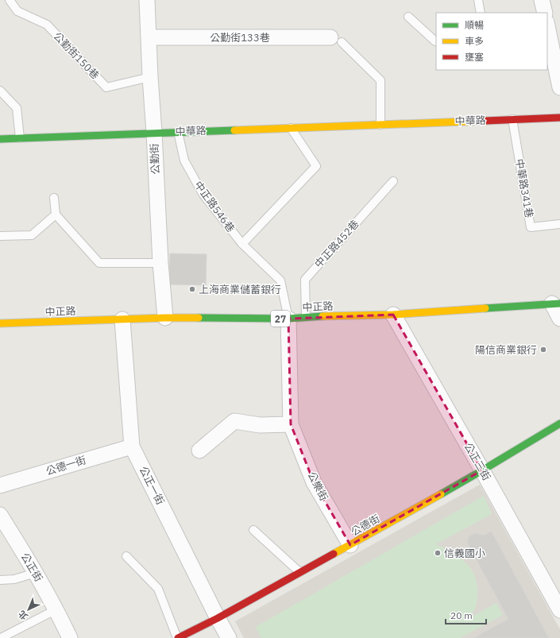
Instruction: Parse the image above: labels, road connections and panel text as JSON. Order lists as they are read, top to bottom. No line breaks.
{"streets":{"street":["公勤街133巷","中華路","公勤街","中正路","27","公正三街","公德一街","公正一街","公樂街","公德街","公正街"],"lane":["公勤街150巷","中華路341巷","中正路546巷","中正路452巷"]},"crossings":[["公勤街133巷","公勤街"],["公勤街150巷","公勤街"],["中華路","公勤街"],["中華路","中華路341巷"],["中華路","中正路546巷"],["公勤街","中正路"],["中正路546巷","中正路"],["中正路546巷","公樂街"],["中正路452巷","中正路"],["中正路","公正三街"],["中正路","公正一街"],["中正路","公樂街"],["公正三街","公德街"],["公德一街","公正一街"],["公正一街","公德街"],["公樂街","公德街"]],"places":["上海商業儲蓄銀行","陽信商業銀行","信義國小"],"legend":["順暢","車多","壅塞"],"scale_bar":"20 m","north":"bottom left"}
